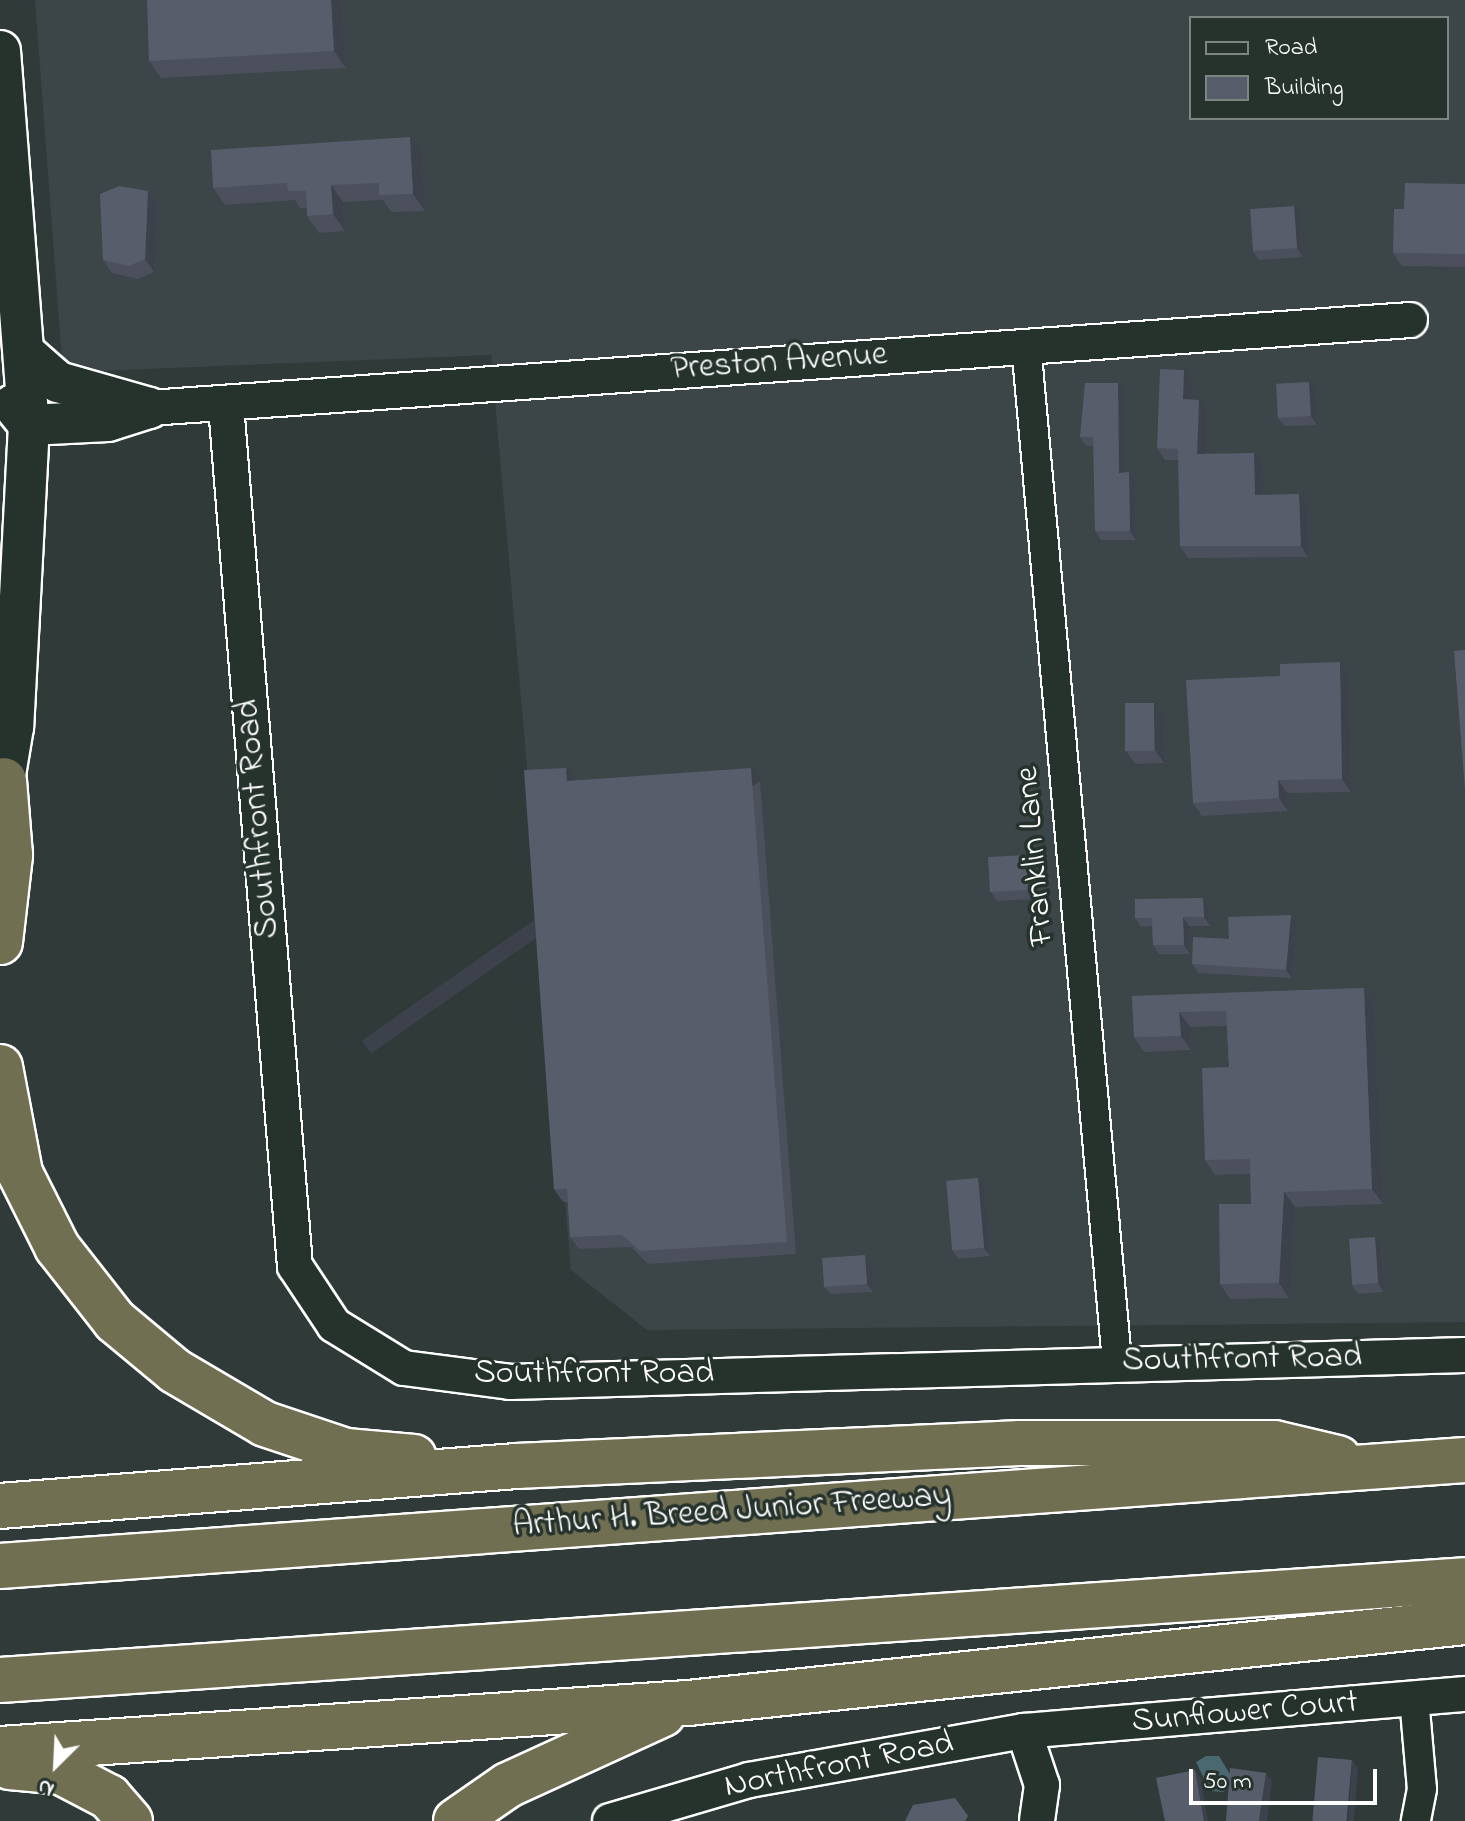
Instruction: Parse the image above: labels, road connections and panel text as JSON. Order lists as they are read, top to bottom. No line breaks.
{"streets":{"highway":["Arthur H. Breed Junior Freeway"],"street":["Preston Avenue","Southfront Road","Franklin Lane","Sunflower Court","Northfront Road"]},"crossings":[["Preston Avenue","Southfront Road"],["Preston Avenue","Franklin Lane"],["Southfront Road","Franklin Lane"],["Sunflower Court","Northfront Road"]],"legend":["Road","Building"],"scale_bar":"50 m","north":"bottom left"}
